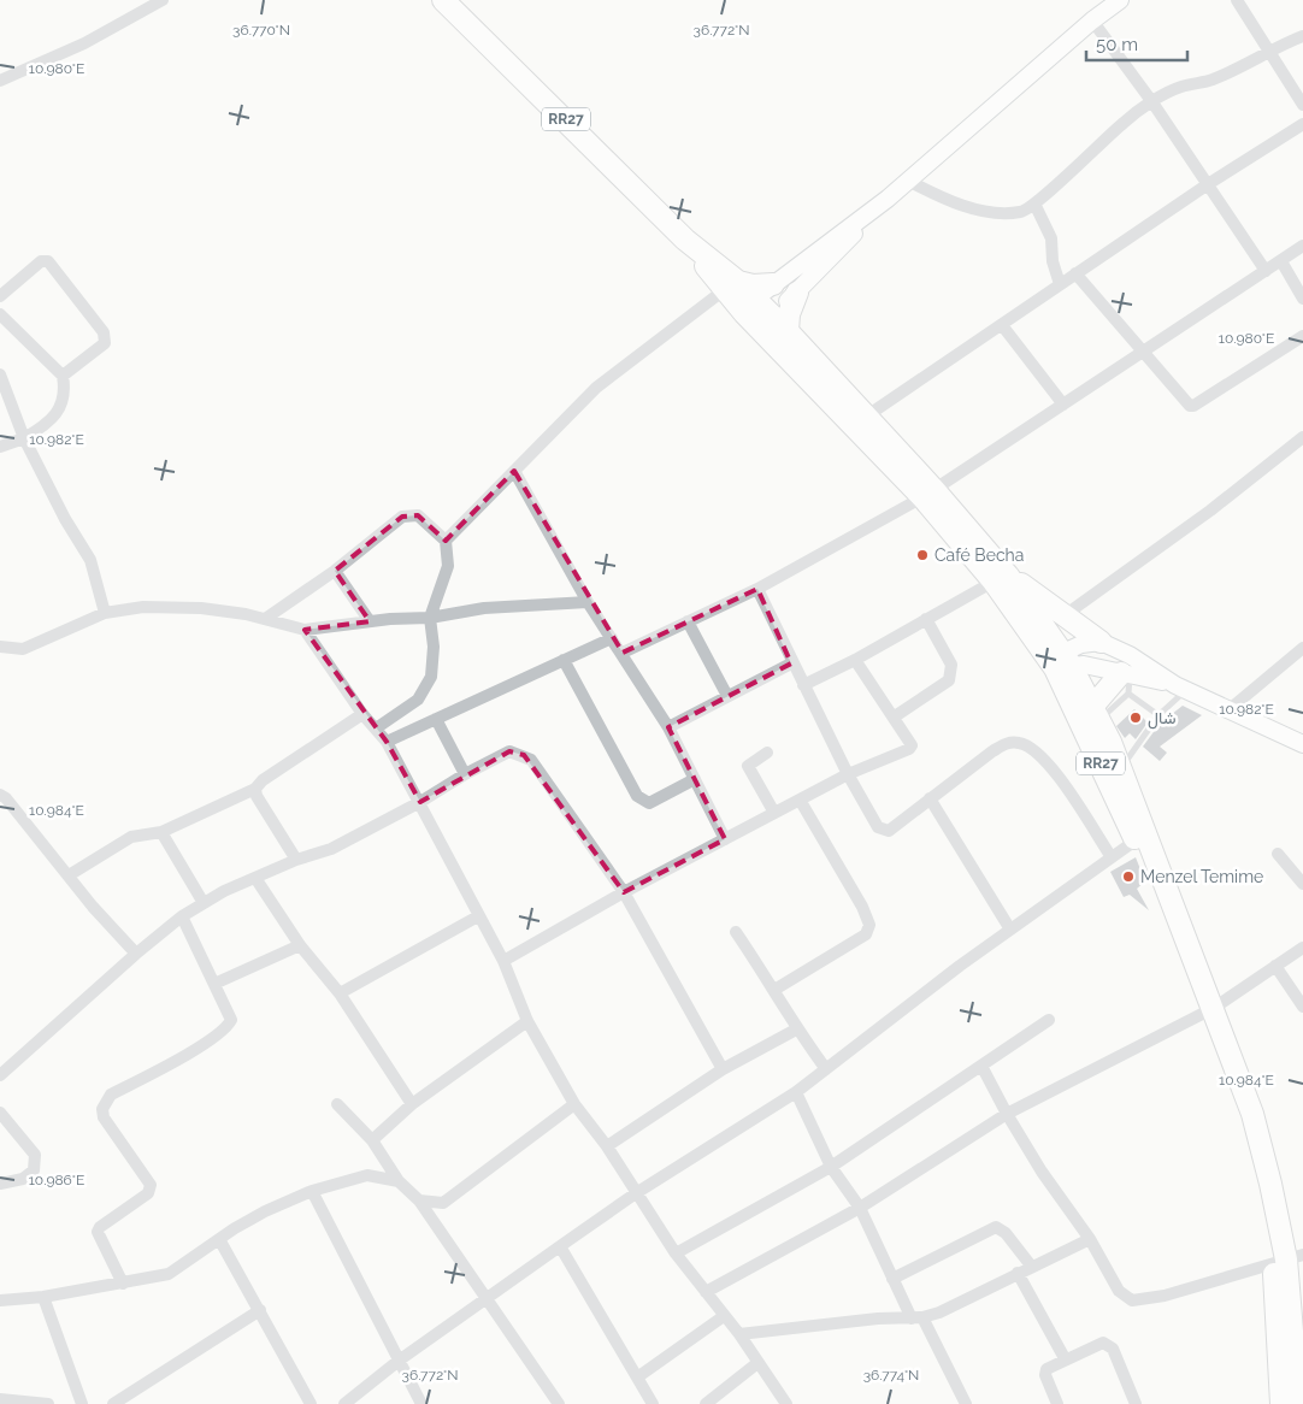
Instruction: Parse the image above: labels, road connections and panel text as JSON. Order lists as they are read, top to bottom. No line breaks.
{"streets":{"highway":["RR27"]},"places":["Café Becha","شال","Menzel Temime"],"scale_bar":"50 m","coordinates":["36.770°N","36.772°N","10.980°E","10.982°E","10.984°E","10.986°E","36.774°N"]}
